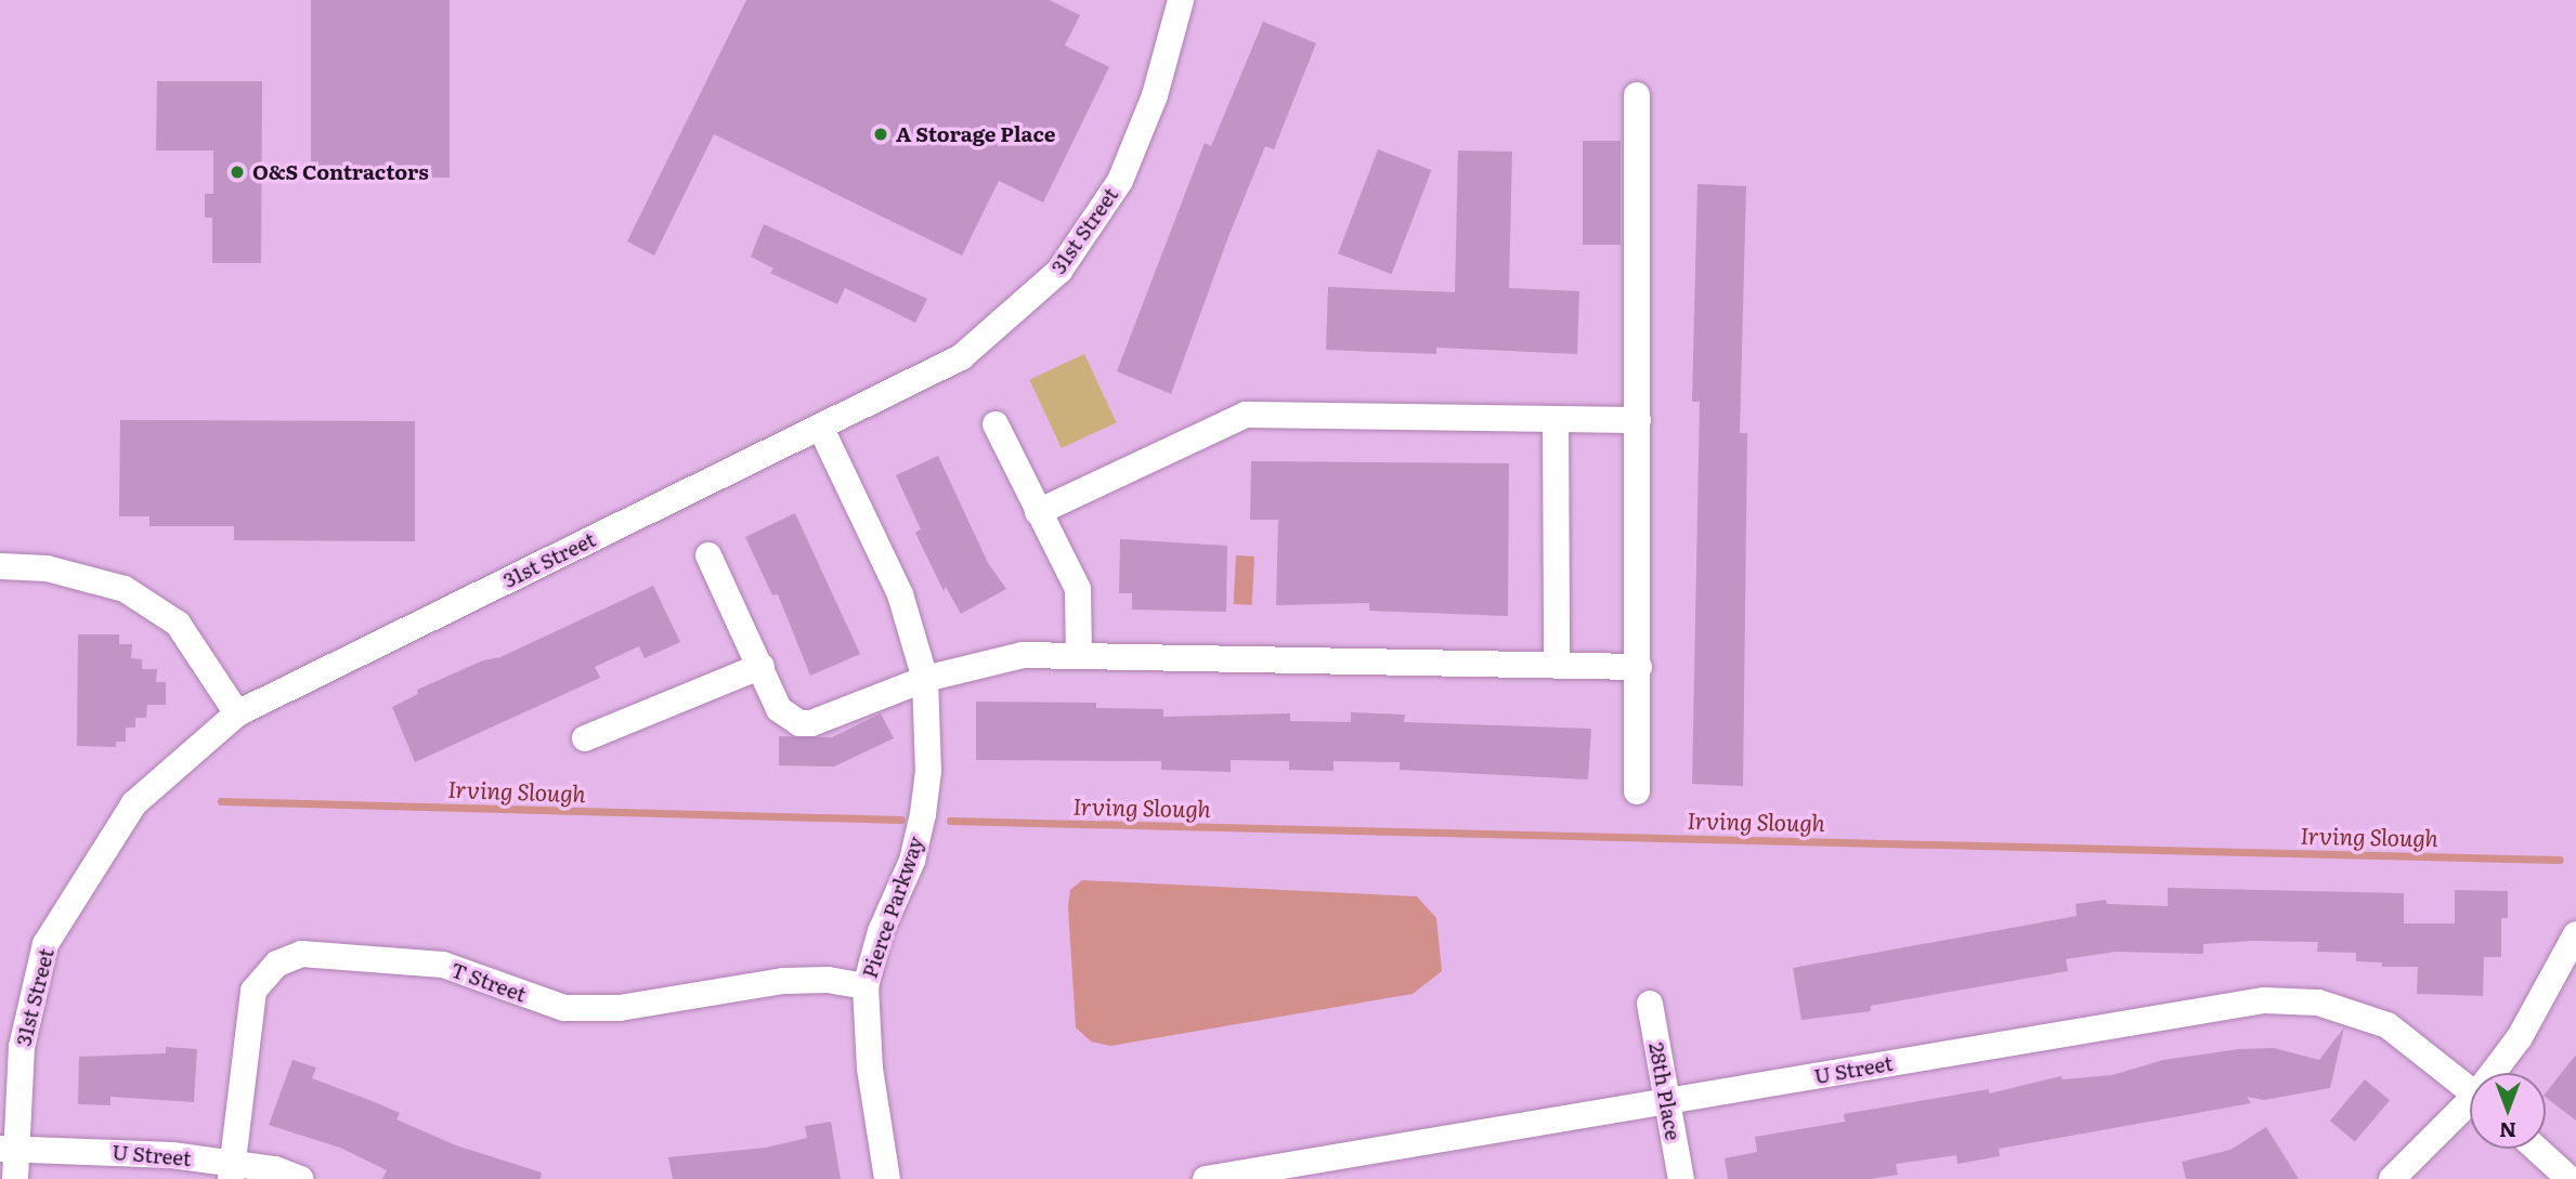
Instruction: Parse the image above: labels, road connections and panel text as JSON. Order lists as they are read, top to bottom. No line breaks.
{"streets":{"street":["31st Street","Pierce Parkway","T Street","U Street","28th Place"]},"crossings":[["31st Street","Pierce Parkway"],["31st Street","U Street"],["Pierce Parkway","T Street"],["T Street","U Street"],["U Street","28th Place"]],"water":["Irving Slough"],"places":["A Storage Place","O&S Contractors"],"north":"bottom"}
